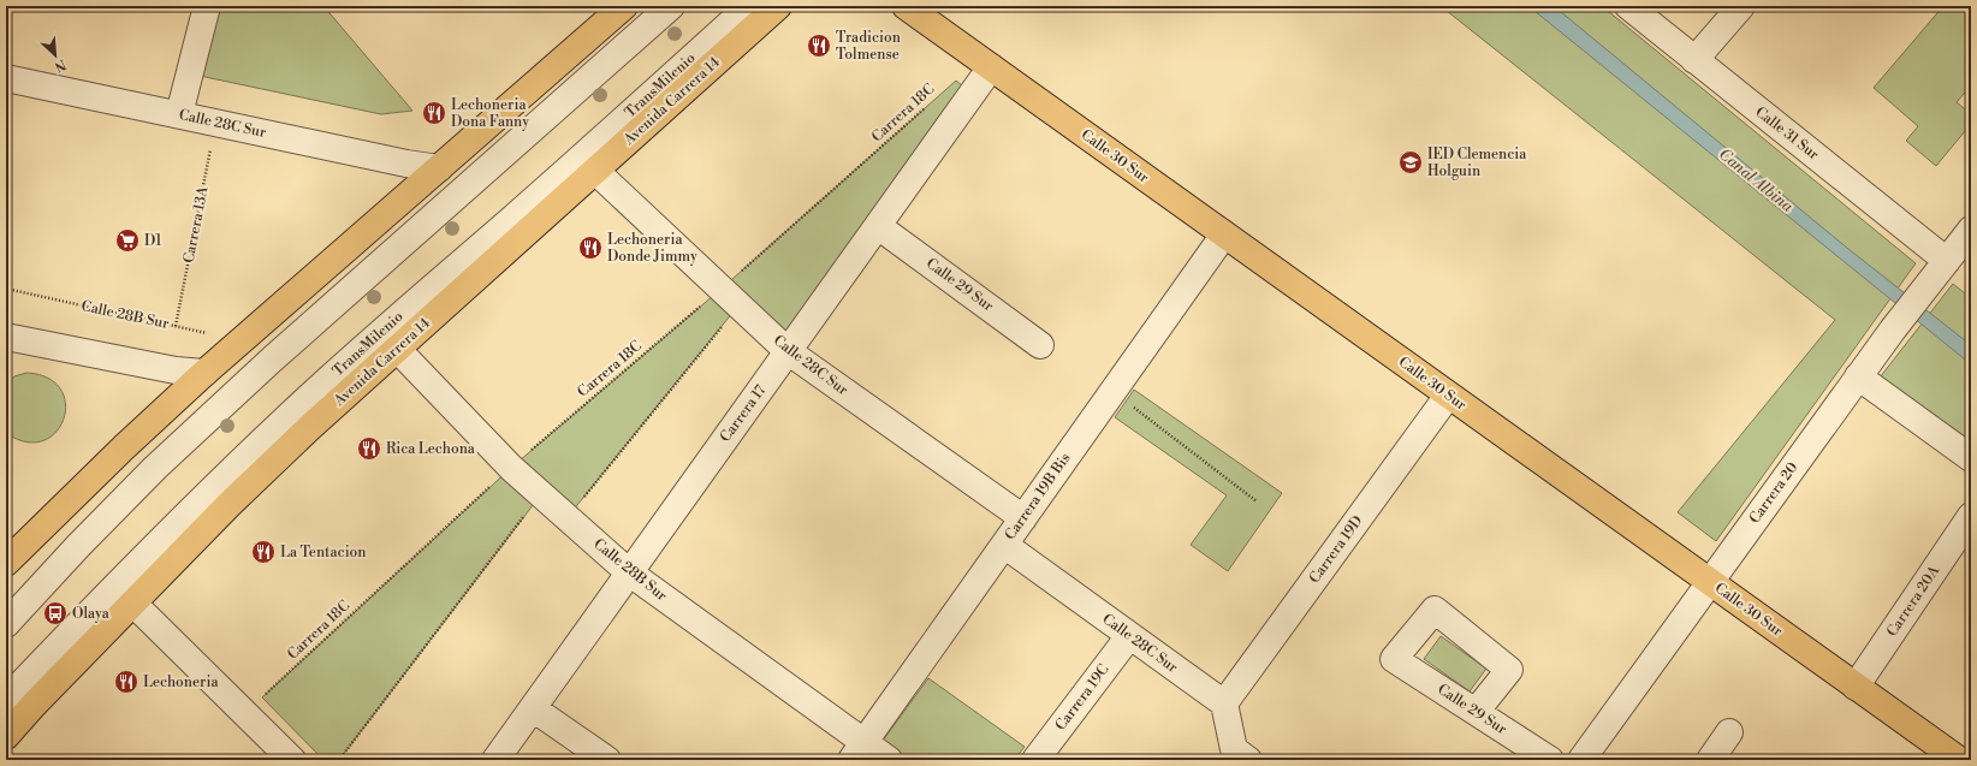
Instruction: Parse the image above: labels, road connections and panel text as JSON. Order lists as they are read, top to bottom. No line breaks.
{"streets":{"main road":["Avenida Carrera 14","Calle 30 Sur"],"street":["TransMilenio","Calle 28C Sur","Calle 31 Sur","Calle 29 Sur","Calle 28B Sur","Carrera 17","Carrera 20","Carrera 19B Bis","Carrera 19D","Carrera 20A","Carrera 19C"],"path":["Carrera 18C","Carrera 13A"]},"crossings":[["Avenida Carrera 14","Calle 28C Sur"],["Avenida Carrera 14","Calle 28B Sur"],["Carrera 18C","Calle 28C Sur"],["Carrera 18C","Calle 28B Sur"],["Calle 28C Sur","Carrera 13A"],["Calle 28C Sur","Carrera 17"],["Calle 28C Sur","Carrera 19B Bis"],["Calle 28C Sur","Carrera 19D"],["Calle 28C Sur","Carrera 19C"],["Calle 31 Sur","Carrera 20"],["Calle 30 Sur","Carrera 17"],["Calle 30 Sur","Carrera 20"],["Calle 30 Sur","Carrera 19B Bis"],["Calle 30 Sur","Carrera 19D"],["Calle 30 Sur","Carrera 20A"],["Carrera 13A","Calle 28B Sur"],["Calle 29 Sur","Carrera 17"],["Calle 28B Sur","Carrera 17"],["Calle 28B Sur","Carrera 19B Bis"]],"water":["Canal Albina"],"places":{"restaurant":["Tradicion Tolmense","Lechoneria Dona Fanny","Lechoneria Donde Jimmy","Rica Lechona","La Tentacion","Lechoneria"],"school or university":["IED Clemencia Holguin"],"supermarket":["D1"],"bus stop":["Olaya"]},"north":"bottom right"}
